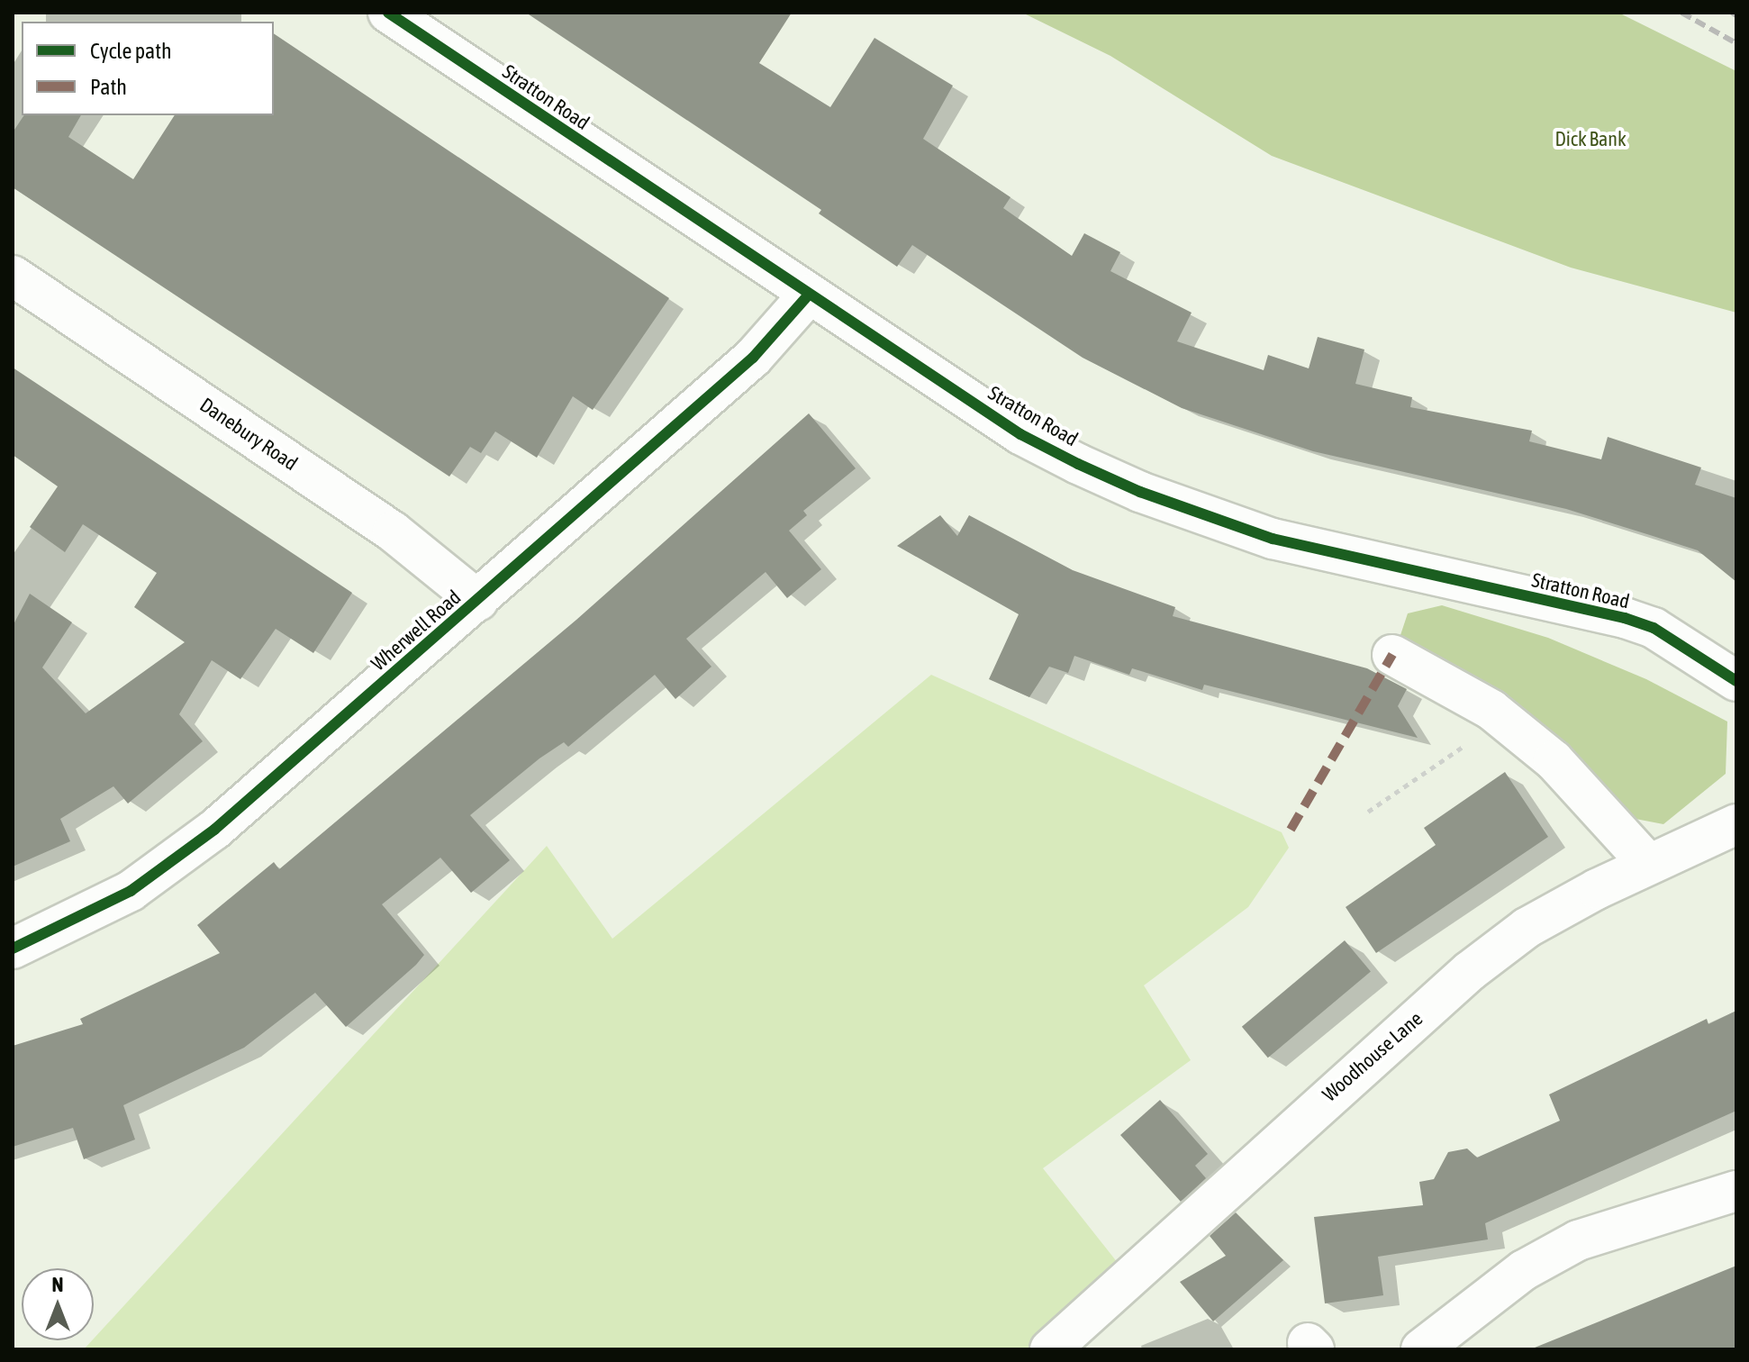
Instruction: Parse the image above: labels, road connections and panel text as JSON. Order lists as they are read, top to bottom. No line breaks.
{"streets":{"street":["Stratton Road","Danebury Road","Wherwell Road","Woodhouse Lane"]},"crossings":[["Stratton Road","Wherwell Road"],["Danebury Road","Wherwell Road"]],"parks":["Dick Bank"],"legend":["Cycle path","Path"],"north":"top"}
